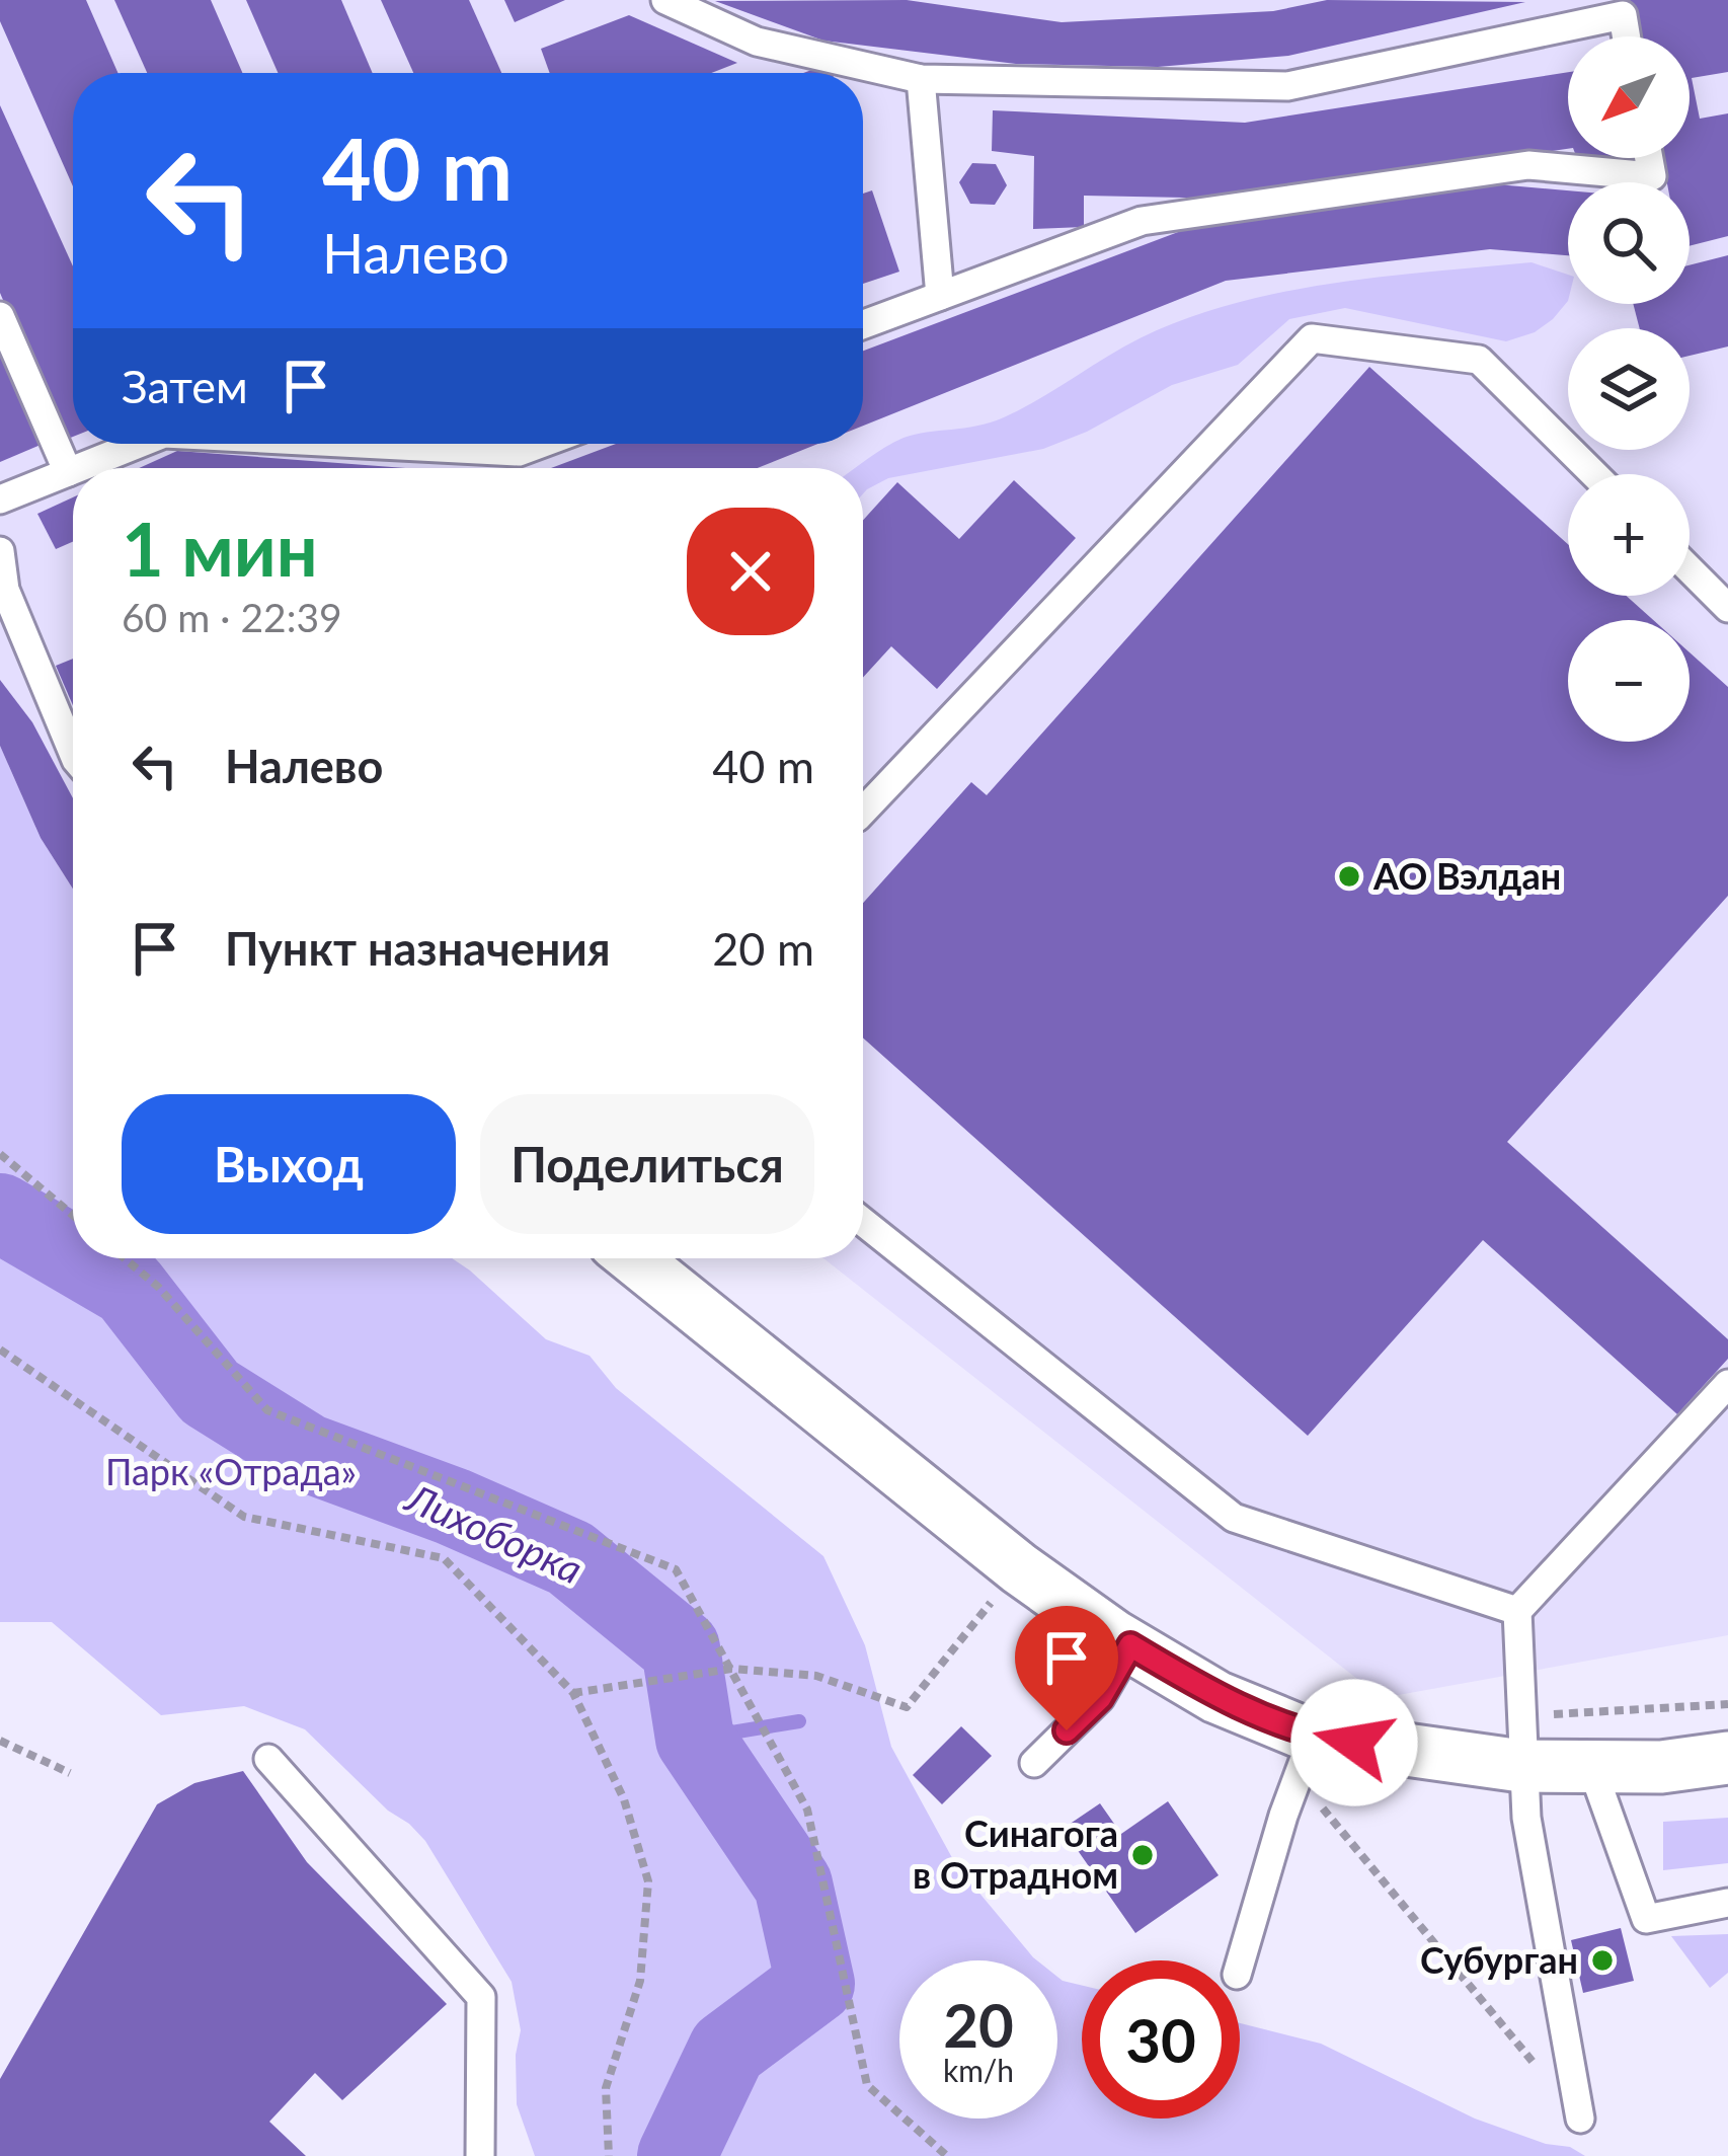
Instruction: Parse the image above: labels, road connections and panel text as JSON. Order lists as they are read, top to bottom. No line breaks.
{"water":["Лихоборка"],"parks":["Парк «Отрада»"],"places":["АО Вэлдан","Синагога в Отрадном","Субурган"],"north":"bottom left","page":{"map_buttons":["+","−"],"turn":["40 m","Налево"],"then":"Затем","heading":["1 мин","60 m · 22:39"],"list":[{"name":"Налево","value":"40 m"},{"name":"Пункт назначения","value":"20 m"}],"buttons":["Выход","Поделиться"],"speed":"20 km/h","limit":"30"}}
